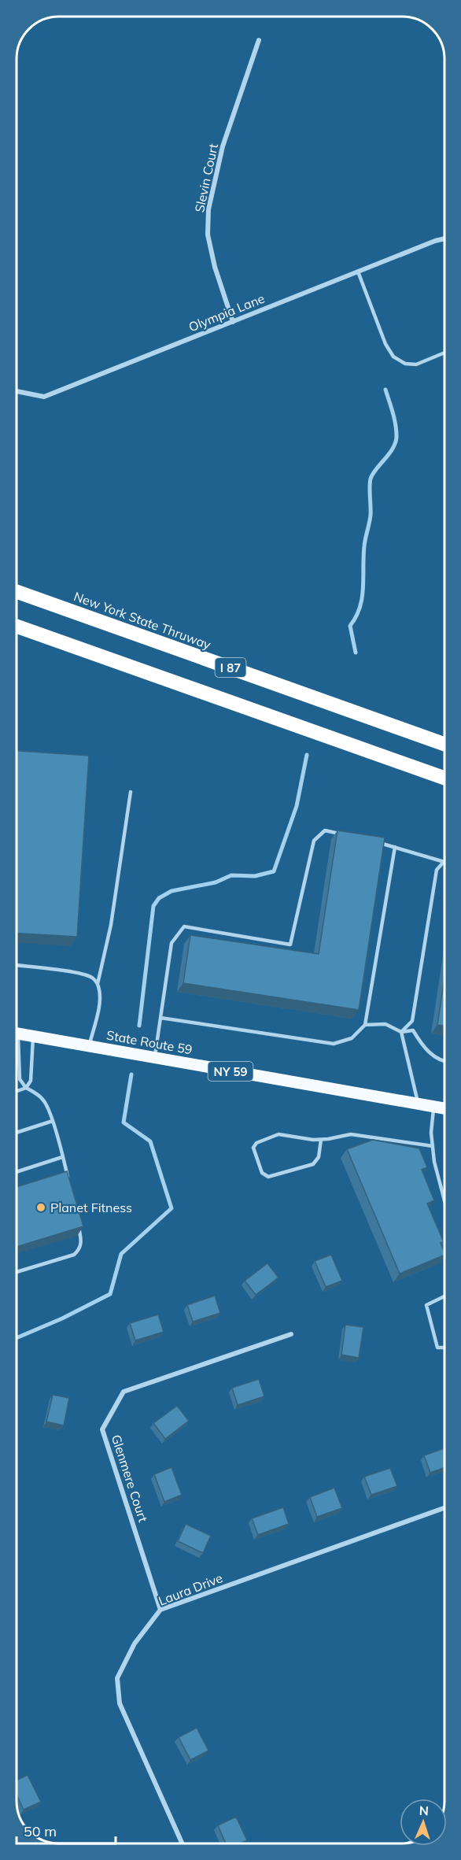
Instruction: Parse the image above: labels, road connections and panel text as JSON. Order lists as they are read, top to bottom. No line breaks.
{"streets":{"highway":["New York State Thruway","I 87"],"main road":["State Route 59","NY 59"],"street":["Slevin Court","Olympia Lane","Glenmere Court","Laura Drive"]},"crossings":[["Slevin Court","Olympia Lane"],["Glenmere Court","Laura Drive"]],"places":["Planet Fitness"],"scale_bar":"50 m","north":"top"}
